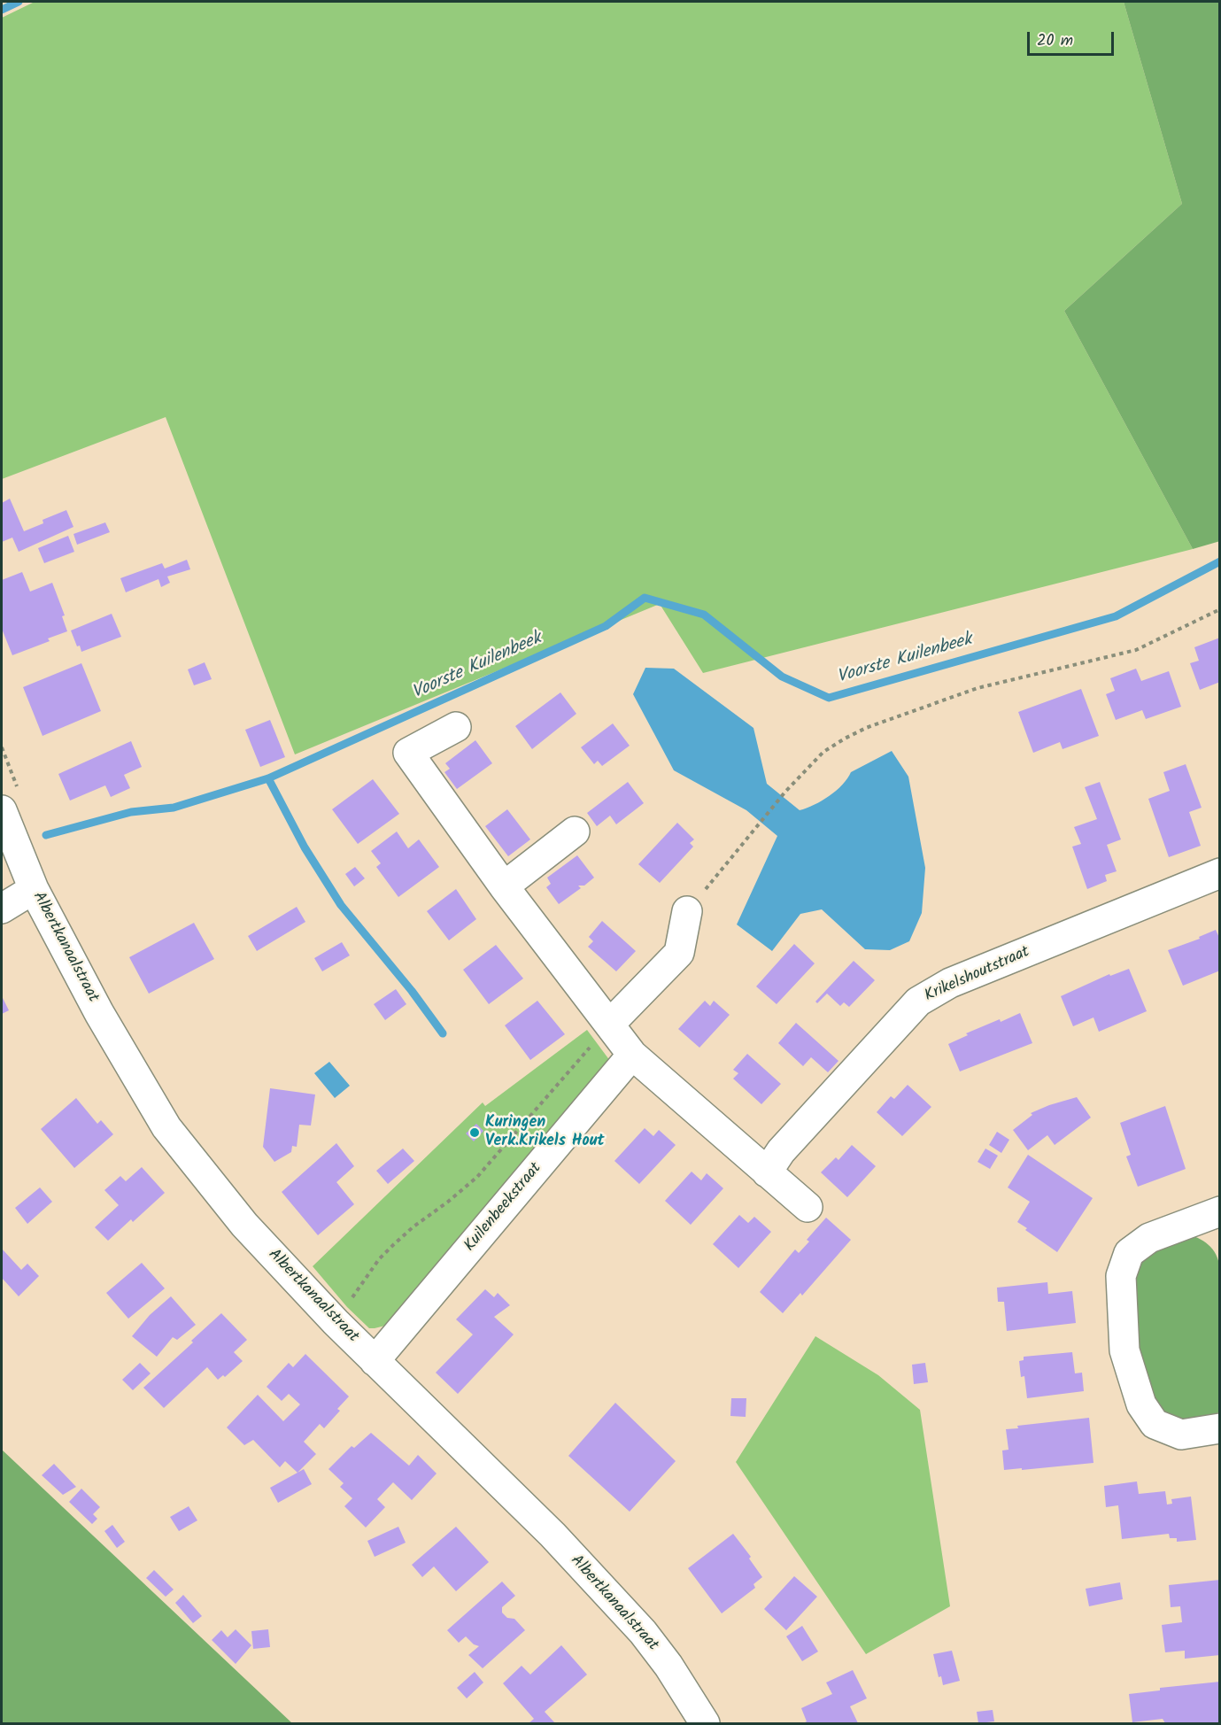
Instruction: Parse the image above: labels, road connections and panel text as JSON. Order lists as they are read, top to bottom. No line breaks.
{"streets":{"street":["Albertkanaalstraat","Krikelshoutstraat","Kuilenbeekstraat"]},"crossings":[["Albertkanaalstraat","Kuilenbeekstraat"]],"water":["Voorste Kuilenbeek"],"places":["Kuringen Verk.Krikels Hout"],"scale_bar":"20 m"}
